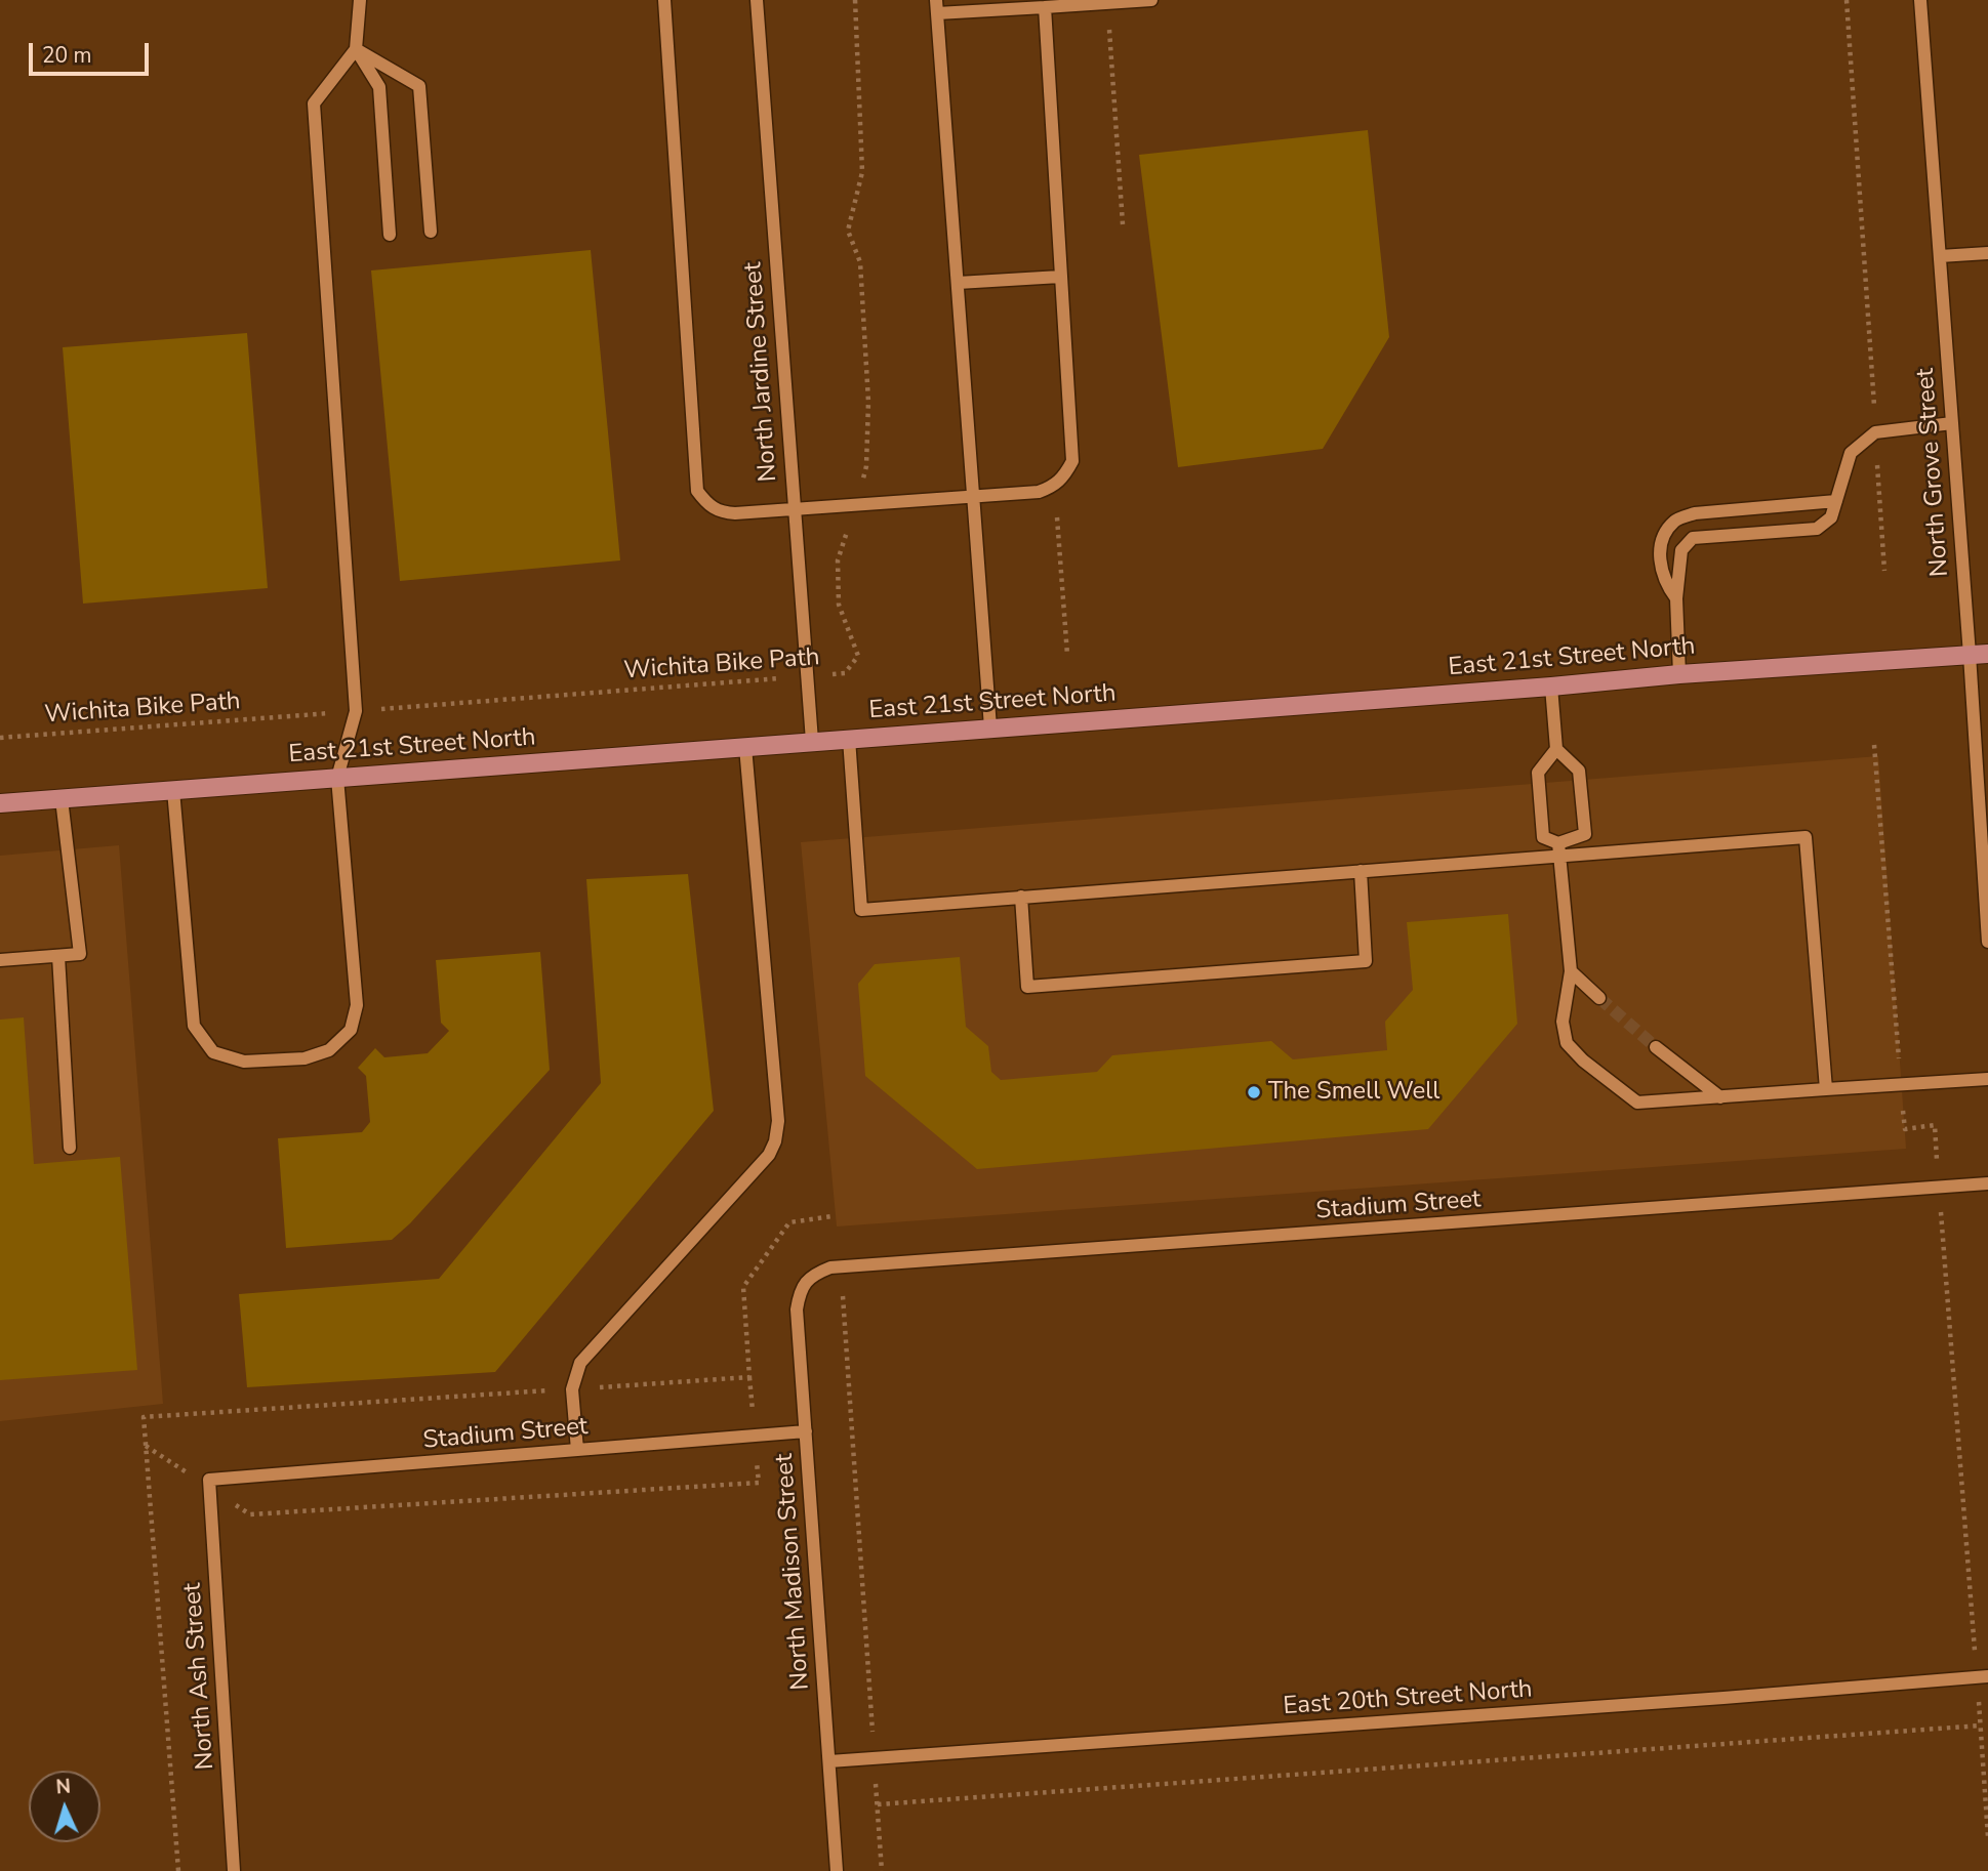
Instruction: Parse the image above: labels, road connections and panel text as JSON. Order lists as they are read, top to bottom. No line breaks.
{"streets":{"main road":["East 21st Street North"],"street":["North Jardine Street","North Grove Street","Stadium Street","North Madison Street","North Ash Street","East 20th Street North"],"path":["Wichita Bike Path"]},"crossings":[["North Jardine Street","East 21st Street North"],["North Jardine Street","Wichita Bike Path"],["North Grove Street","East 21st Street North"],["Stadium Street","North Madison Street"],["Stadium Street","North Ash Street"],["North Madison Street","East 20th Street North"]],"places":["The Smell Well"],"scale_bar":"20 m","north":"top"}
